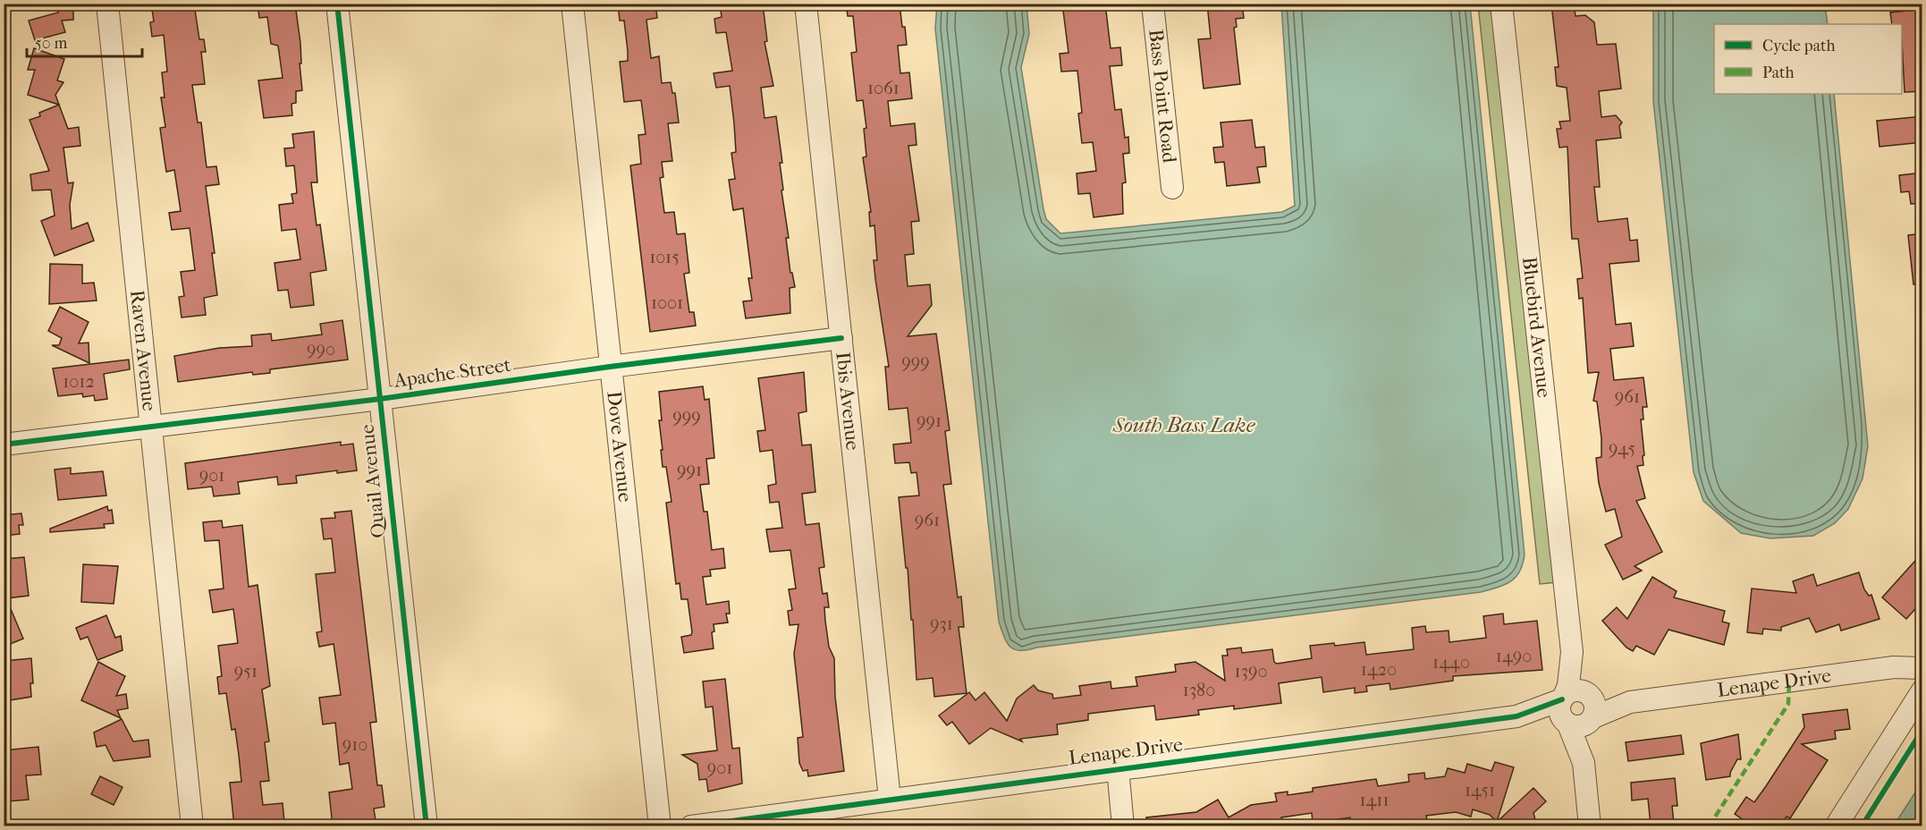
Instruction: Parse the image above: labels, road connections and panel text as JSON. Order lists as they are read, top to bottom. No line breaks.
{"streets":{"street":["Bass Point Road","Bluebird Avenue","Raven Avenue","Apache Street","Ibis Avenue","Dove Avenue","Quail Avenue","Lenape Drive"]},"crossings":[["Bluebird Avenue","Lenape Drive"],["Raven Avenue","Apache Street"],["Apache Street","Ibis Avenue"],["Apache Street","Dove Avenue"],["Apache Street","Quail Avenue"],["Ibis Avenue","Lenape Drive"]],"water":["South Bass Lake"],"house_numbers":["1061","1015","1001","990","999","1012","961","999","991","945","991","901","961","931","1490","1440","1420","951","1390","1380","910","901","1451","1411"],"legend":["Cycle path","Path"],"scale_bar":"50 m"}
